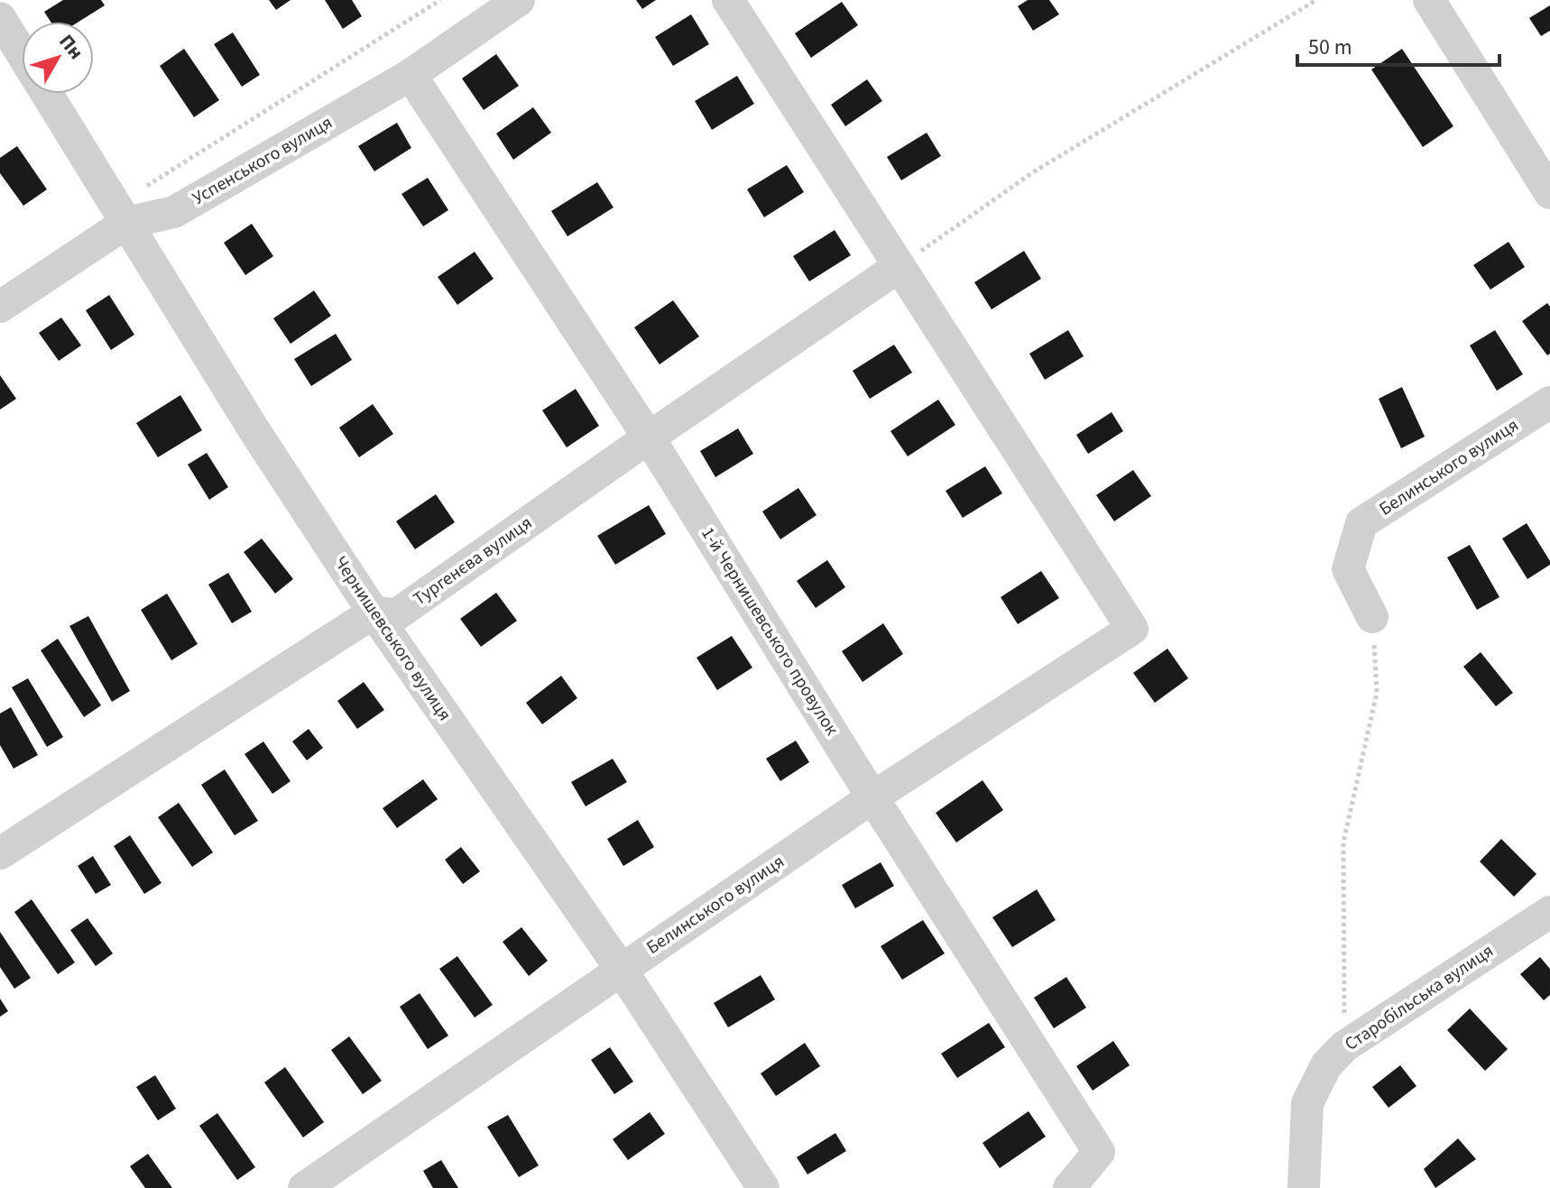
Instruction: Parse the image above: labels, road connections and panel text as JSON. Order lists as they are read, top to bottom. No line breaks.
{"streets":{"street":["Успенського вулиця","Белинського вулиця","Тургенєва вулиця","1-й Чернишевського провулок","Чернишевського вулиця","Старобільська вулиця"]},"crossings":[["Успенського вулиця","1-й Чернишевського провулок"],["Успенського вулиця","Чернишевського вулиця"],["Белинського вулиця","Тургенєва вулиця"],["Белинського вулиця","1-й Чернишевського провулок"],["Белинського вулиця","Чернишевського вулиця"],["Тургенєва вулиця","1-й Чернишевського провулок"],["Тургенєва вулиця","Чернишевського вулиця"]],"scale_bar":"50 m","north":"top right"}
